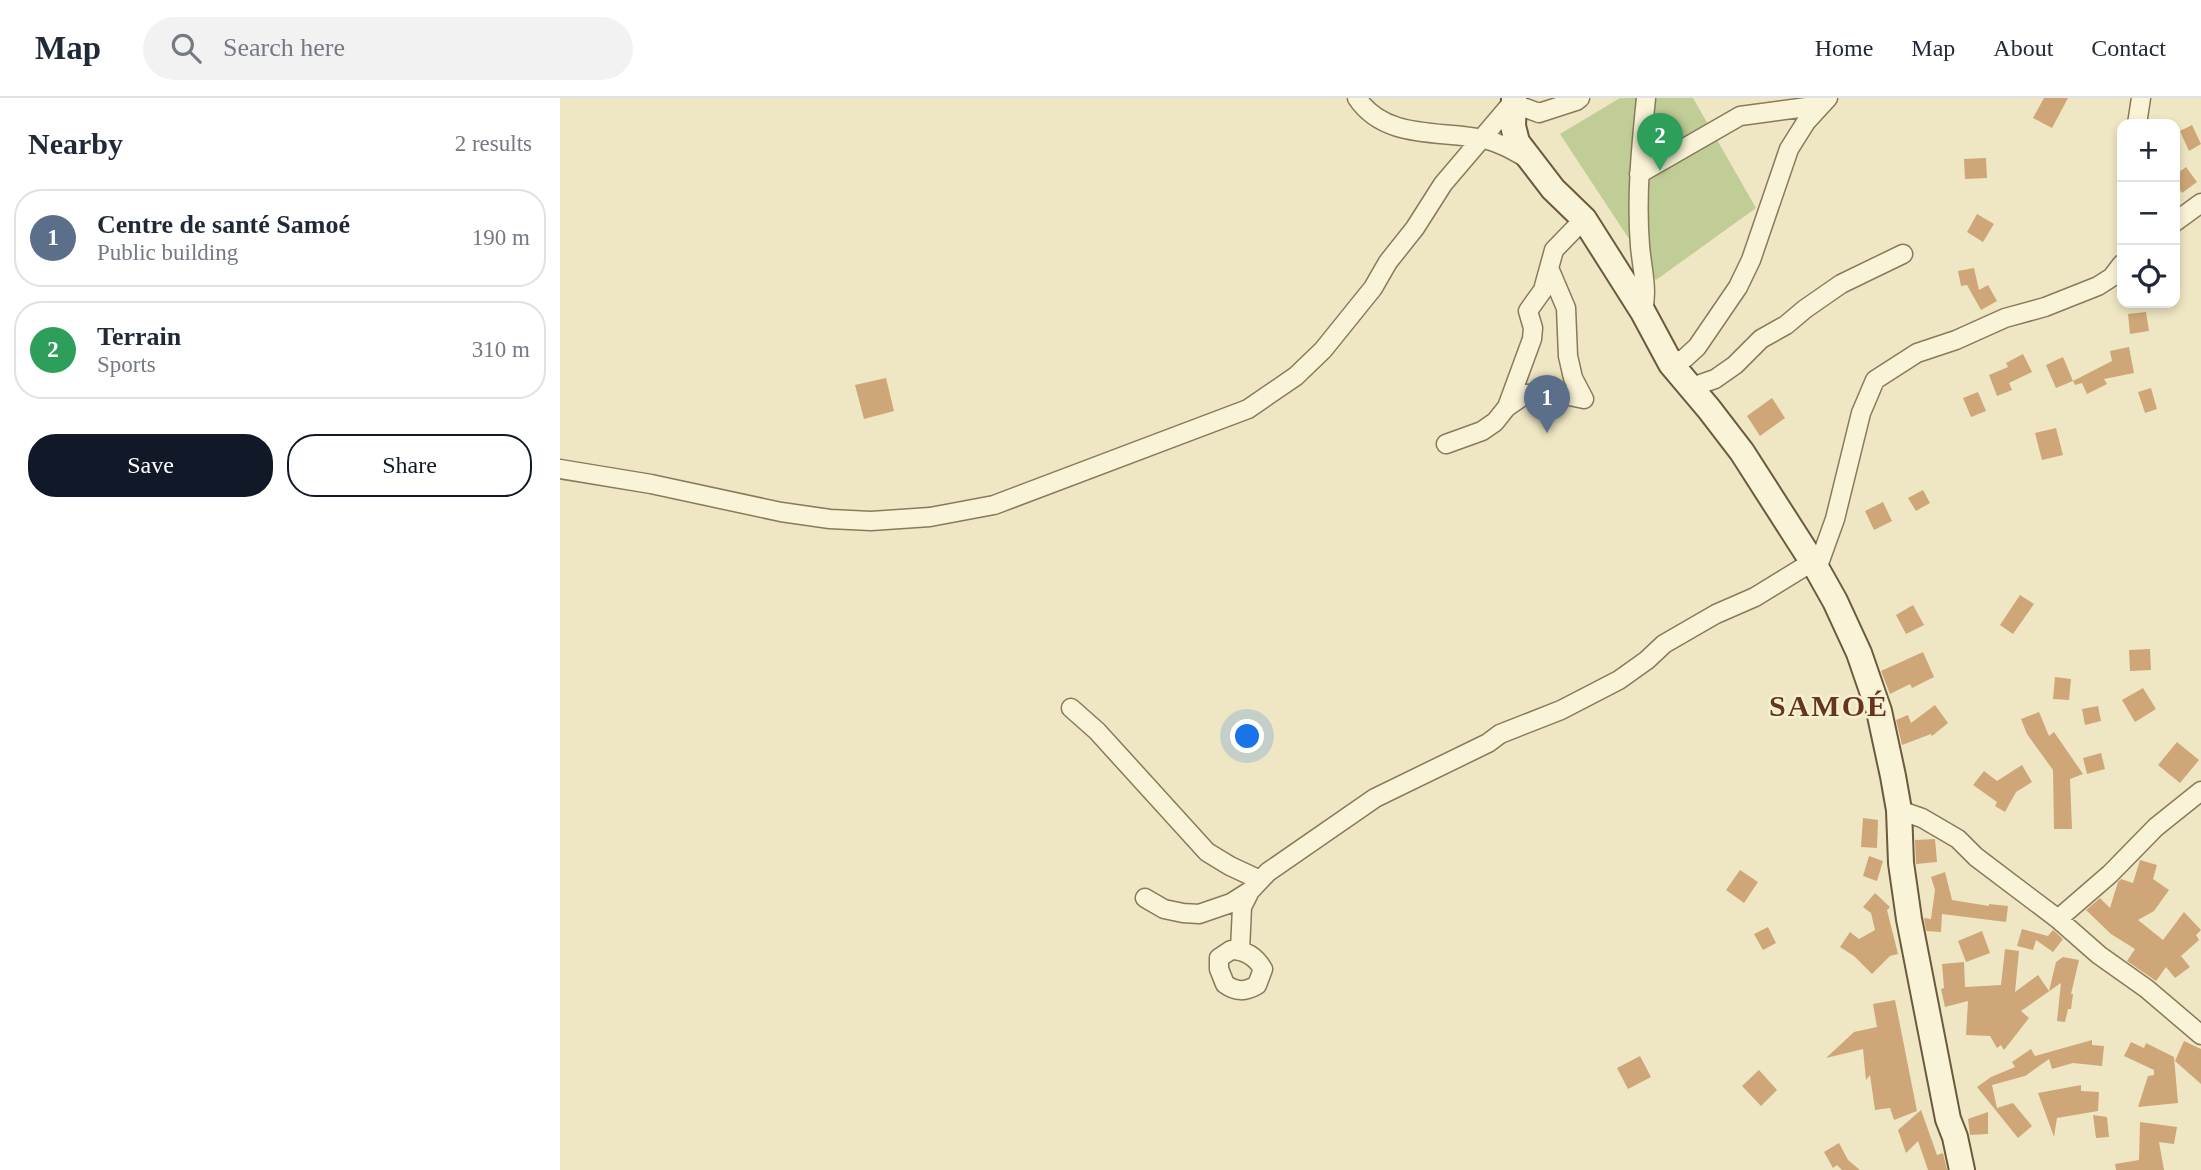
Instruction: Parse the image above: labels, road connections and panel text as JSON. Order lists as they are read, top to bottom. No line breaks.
{"districts":["SAMOÉ"],"page":{"header":"Map","search":"Search here","nav":["Home","Map","About","Contact"],"heading":["Nearby","2 results"],"pins":["2","1"],"map_buttons":["+","−"],"list":[{"mark":"1","name":"Centre de santé Samoé","note":"Public building","value":"190 m"},{"mark":"2","name":"Terrain","note":"Sports","value":"310 m"}],"buttons":["Save","Share"]}}
